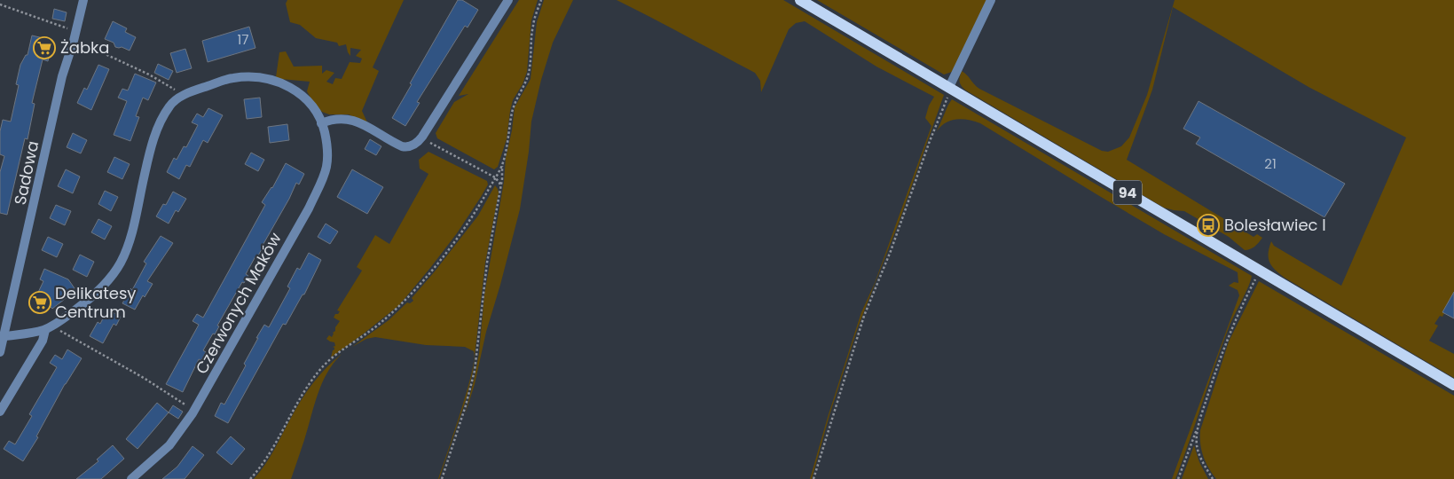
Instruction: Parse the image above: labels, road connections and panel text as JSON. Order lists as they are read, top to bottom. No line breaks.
{"streets":{"main road":["94"],"street":["Sadowa","Czerwonych Maków"]},"crossings":[["Sadowa","Czerwonych Maków"]],"places":{"supermarket":["Żabka","Delikatesy Centrum"],"bus stop":["Bolesławiec I"]},"house_numbers":["17","21"]}
